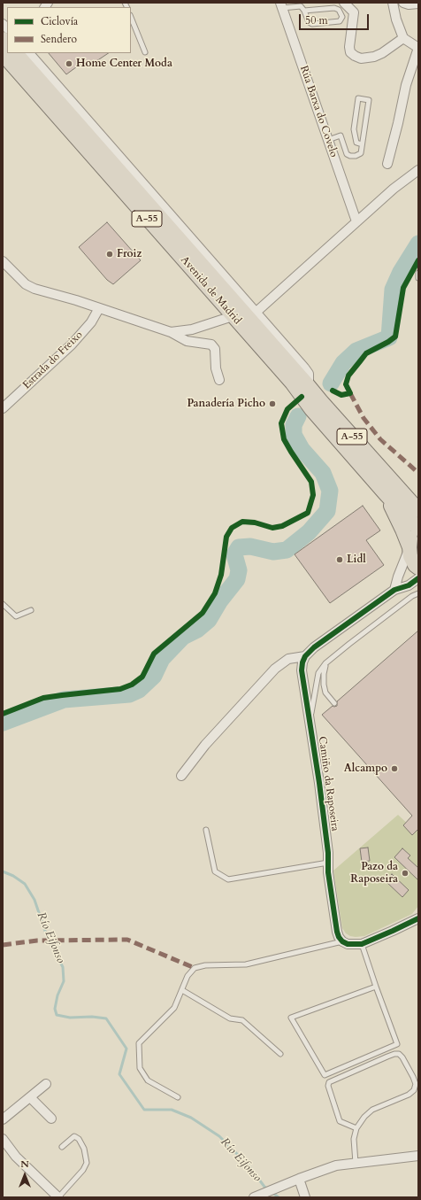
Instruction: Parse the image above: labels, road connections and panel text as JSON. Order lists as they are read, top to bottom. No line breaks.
{"streets":{"highway":["A-55","Avenida de Madrid"],"street":["Rúa Barxa do Covelo","Estrada do Freixo","Camiño da Raposeira"]},"water":["Río Eifonso"],"places":["Home Center Moda","Froiz","Panadería Picho","Lidl","Alcampo","Pazo da Raposeira"],"legend":["Ciclovía","Sendero"],"scale_bar":"50 m","north":"top"}
